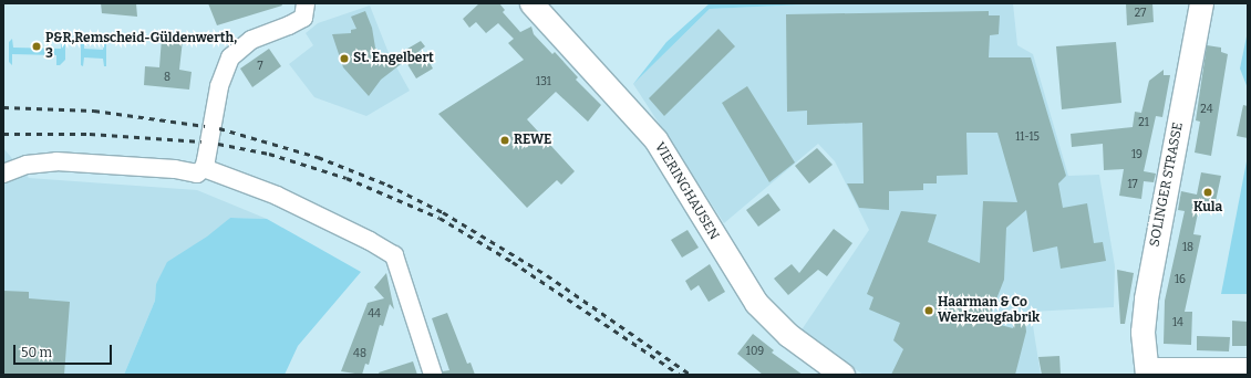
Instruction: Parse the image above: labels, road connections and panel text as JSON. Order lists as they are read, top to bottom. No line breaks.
{"streets":{"main road":["SOLINGER STRASSE","VIERINGHAUSEN"]},"places":["P&R,Remscheid-Güldenwerth, 3","St. Engelbert","REWE","Kula","Haarman & Co Werkzeugfabrik"],"house_numbers":["27","7","8","131","24","21","11-15","19","17","18","16","44","14","109","48"],"scale_bar":"50 m"}
